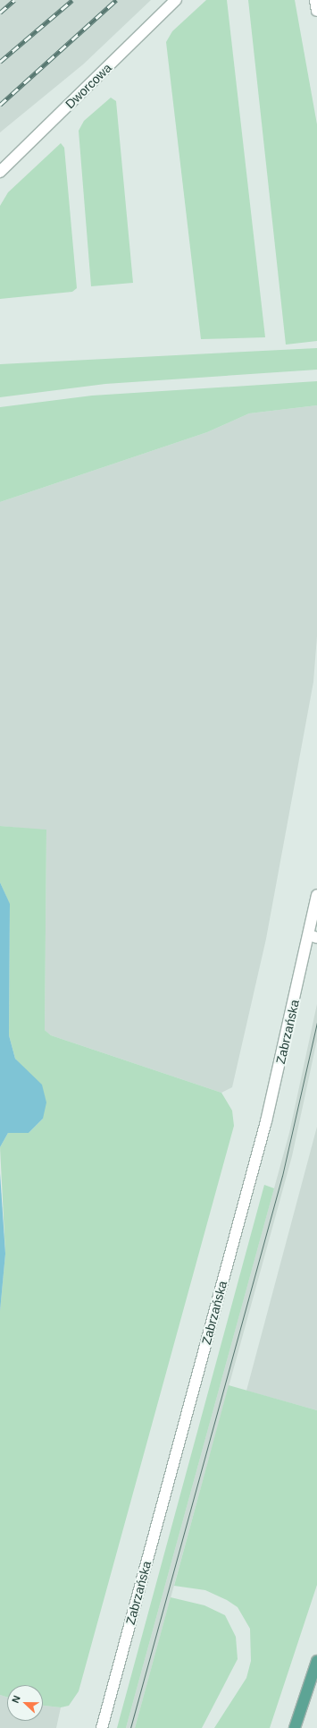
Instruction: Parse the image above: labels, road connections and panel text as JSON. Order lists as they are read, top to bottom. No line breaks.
{"streets":{"main road":["Dworcowa","Zabrzańska"]},"north":"left"}
